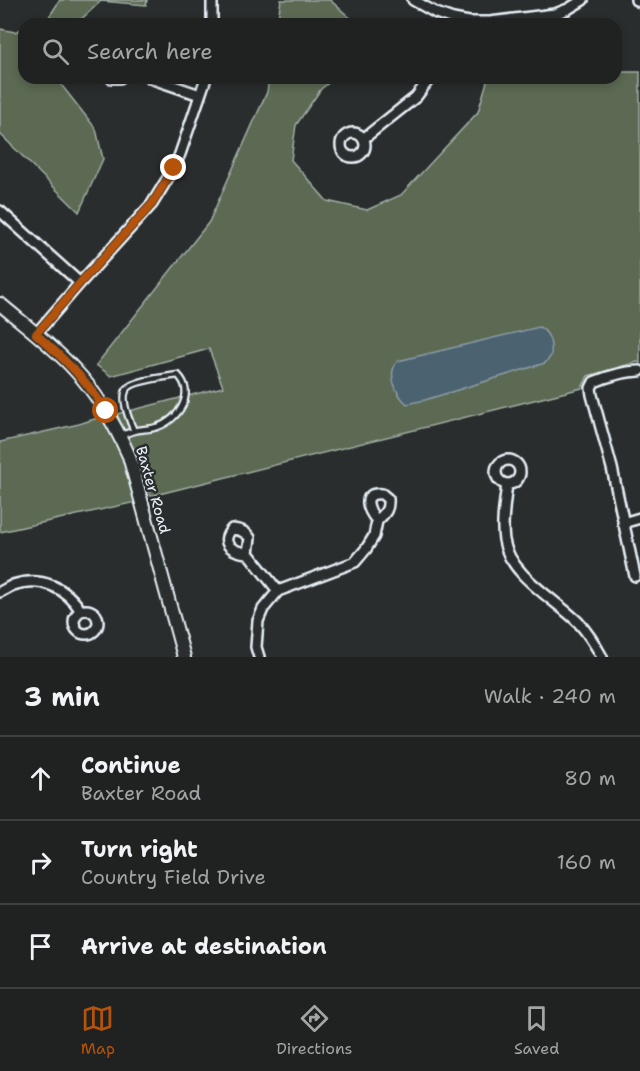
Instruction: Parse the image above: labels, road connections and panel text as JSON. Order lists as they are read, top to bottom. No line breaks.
{"streets":{"main road":["Baxter Road"]},"page":{"search":"Search here","heading":["3 min","Walk · 240 m"],"list":[["Continue","Baxter Road","80 m"],["Turn right","Country Field Drive","160 m"],"Arrive at destination"],"nav":["Map","Directions","Saved"]}}
